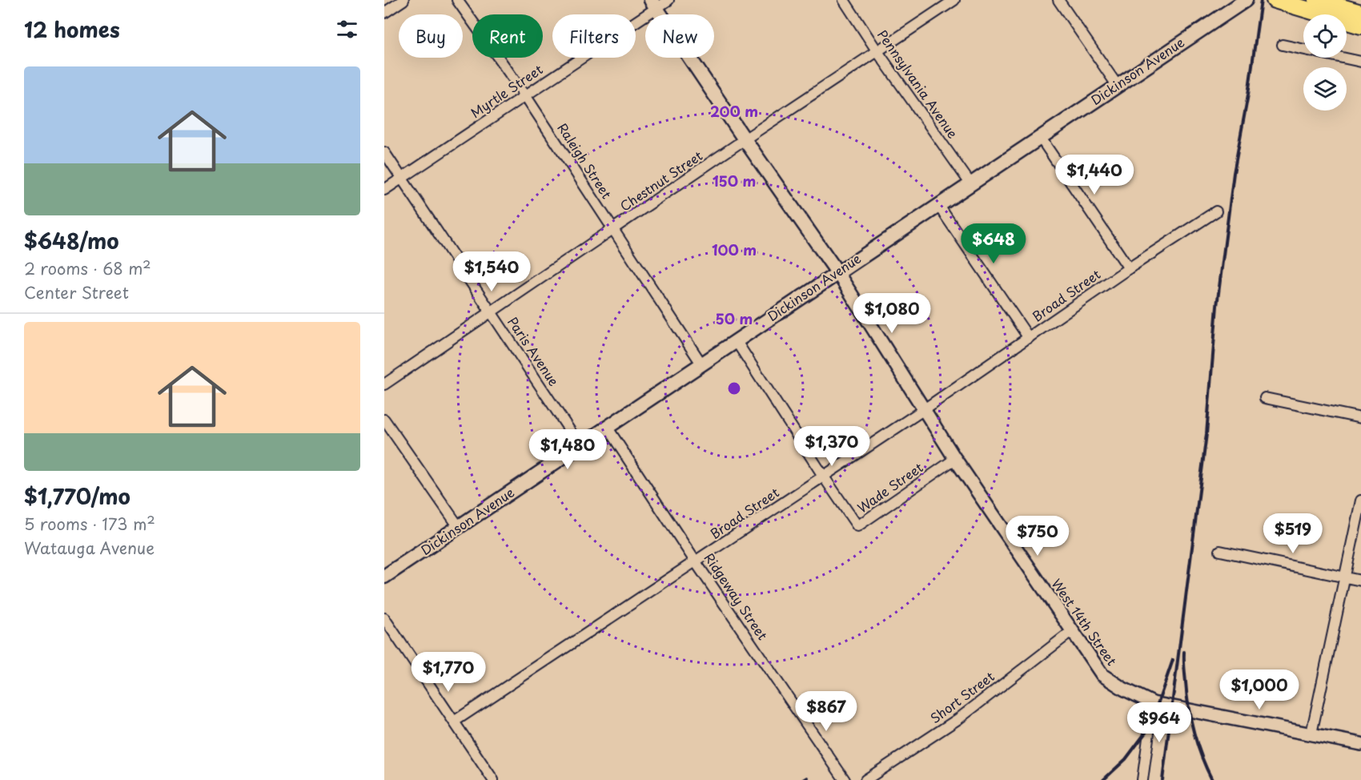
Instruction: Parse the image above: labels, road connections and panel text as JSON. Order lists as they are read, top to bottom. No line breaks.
{"streets":{"main road":["Dickinson Avenue"],"street":["Pennsylvania Avenue","Myrtle Street","Raleigh Street","Chestnut Street","Broad Street","Paris Avenue","Wade Street","Ridgeway Street","West 14th Street","Short Street"]},"crossings":[["Dickinson Avenue","Pennsylvania Avenue"],["Dickinson Avenue","Raleigh Street"],["Dickinson Avenue","Paris Avenue"],["Dickinson Avenue","Wade Street"],["Dickinson Avenue","Ridgeway Street"],["Dickinson Avenue","West 14th Street"],["Pennsylvania Avenue","Chestnut Street"],["Myrtle Street","Raleigh Street"],["Myrtle Street","Paris Avenue"],["Raleigh Street","Chestnut Street"],["Chestnut Street","Paris Avenue"],["Broad Street","Wade Street"],["Broad Street","Ridgeway Street"],["Broad Street","West 14th Street"],["Wade Street","West 14th Street"],["West 14th Street","Short Street"]],"page":{"heading":"12 homes","chip":["Buy","Rent","Filters","New"],"list":[{"name":"$648/mo","note":"2 rooms · 68 m² · Center Street"},{"name":"$1,770/mo","note":"5 rooms · 173 m² · Watauga Avenue"}],"price":["$1,440","$648","$1,540","$1,080","$1,370","$1,480","$519","$750","$1,770","$1,000","$867","$964"]},"rings":["200 m","150 m","100 m","50 m"]}
